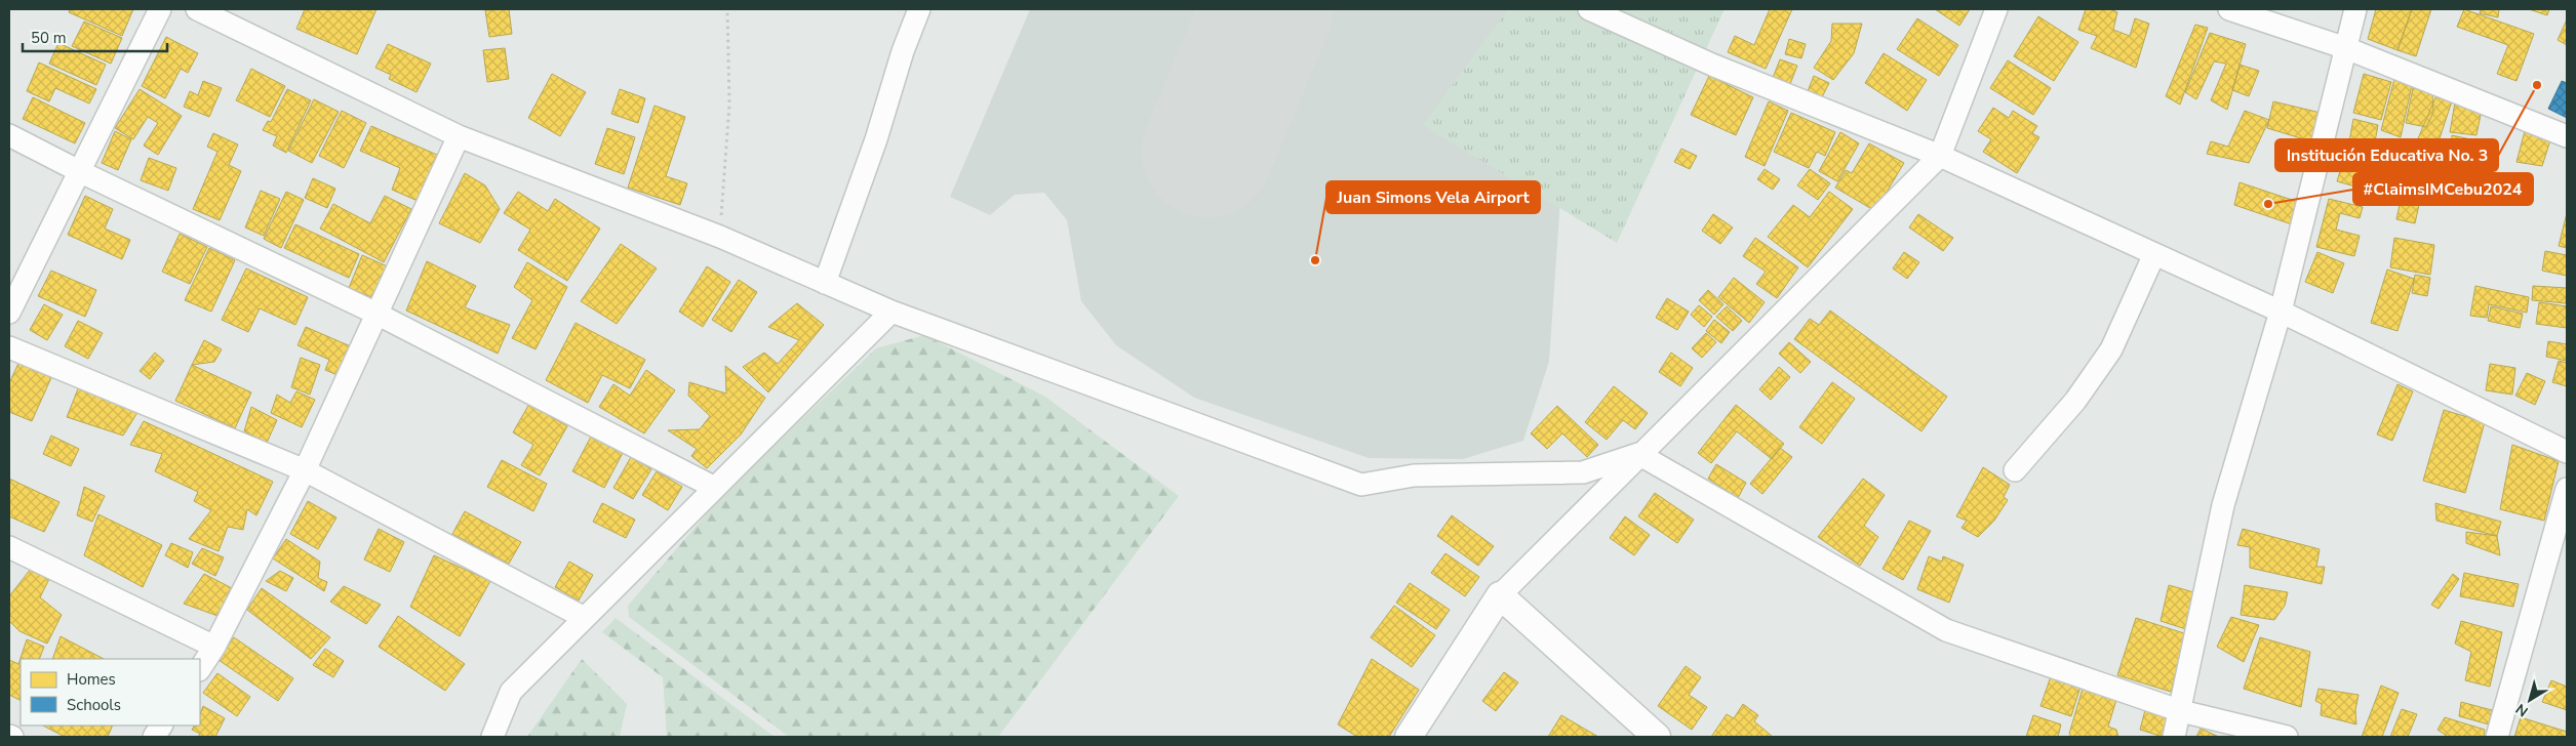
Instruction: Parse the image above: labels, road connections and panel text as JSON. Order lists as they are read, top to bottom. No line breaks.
{"places":["Institución Educativa No. 3","#ClaimsIMCebu2024","Juan Simons Vela Airport"],"legend":["Homes","Schools"],"scale_bar":"50 m","north":"bottom left"}
